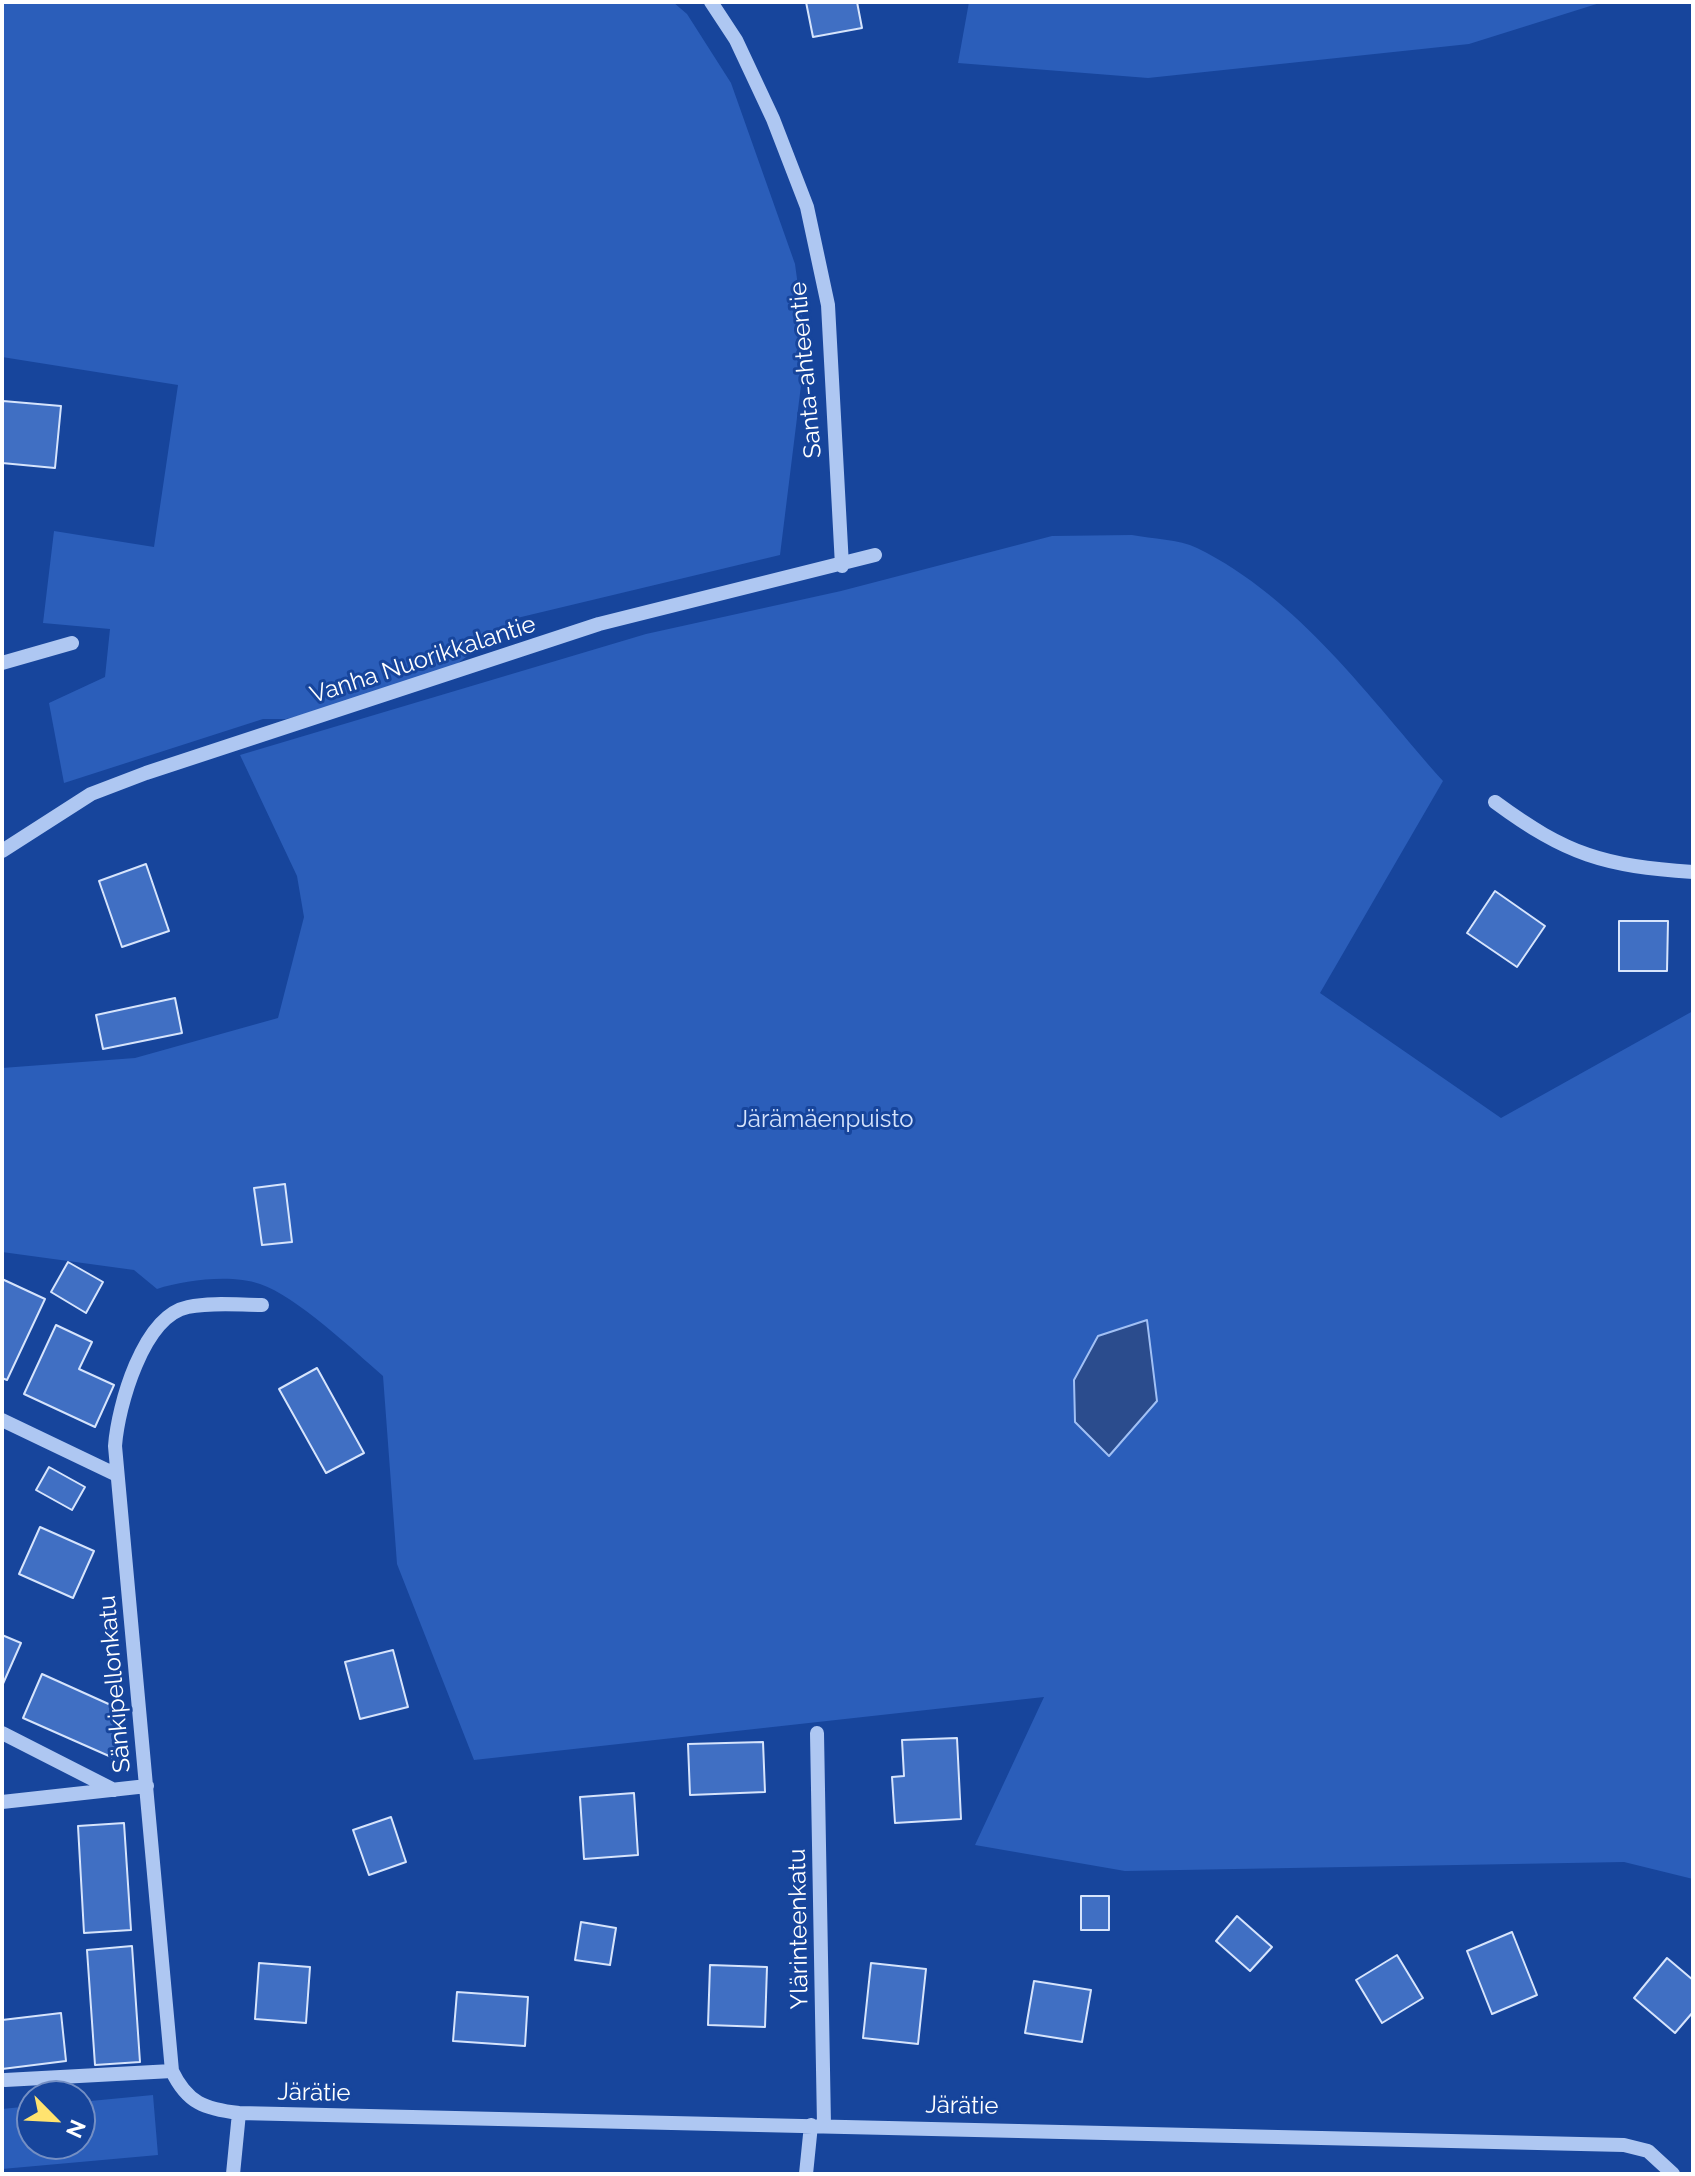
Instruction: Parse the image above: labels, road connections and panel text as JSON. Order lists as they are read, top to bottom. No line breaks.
{"streets":{"street":["Santa-ahteentie","Vanha Nuorikkalantie","Sänkipellonkatu","Ylärinteenkatu","Järätie"]},"crossings":[["Santa-ahteentie","Vanha Nuorikkalantie"],["Ylärinteenkatu","Järätie"]],"parks":["Järämäenpuisto"],"north":"bottom right"}
